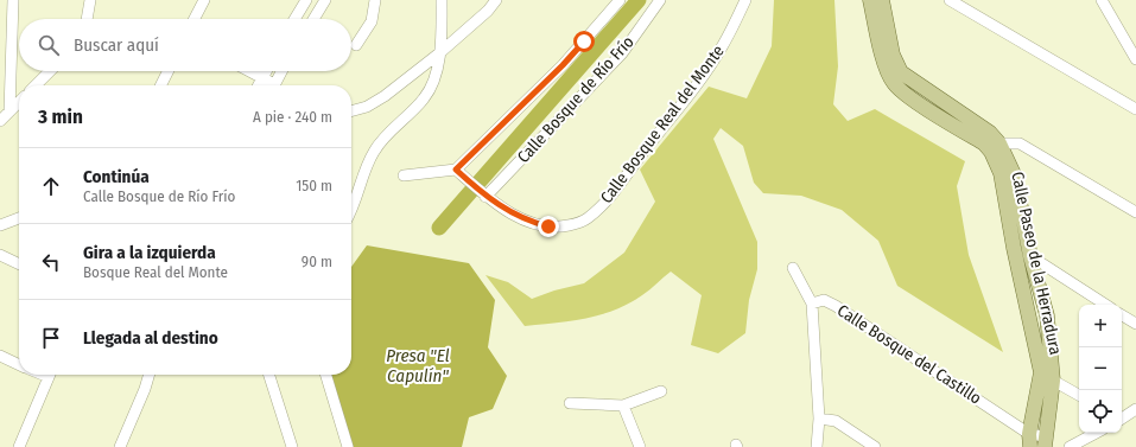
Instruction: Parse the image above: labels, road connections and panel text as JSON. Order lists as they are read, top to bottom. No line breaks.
{"streets":{"main road":["Calle Paseo de la Herradura"],"street":["Calle Bosque de Río Frío","Calle Bosque Real del Monte","Calle Bosque del Castillo"]},"crossings":[["Calle Bosque de Río Frío","Calle Bosque Real del Monte"],["Calle Paseo de la Herradura","Calle Bosque del Castillo"]],"water":["Presa \"El Capulín\""],"page":{"search":"Buscar aquí","heading":["3 min","A pie · 240 m"],"list":[["Continúa","Calle Bosque de Río Frío","150 m"],["Gira a la izquierda","Bosque Real del Monte","90 m"],"Llegada al destino"],"map_buttons":["+","−"]}}
